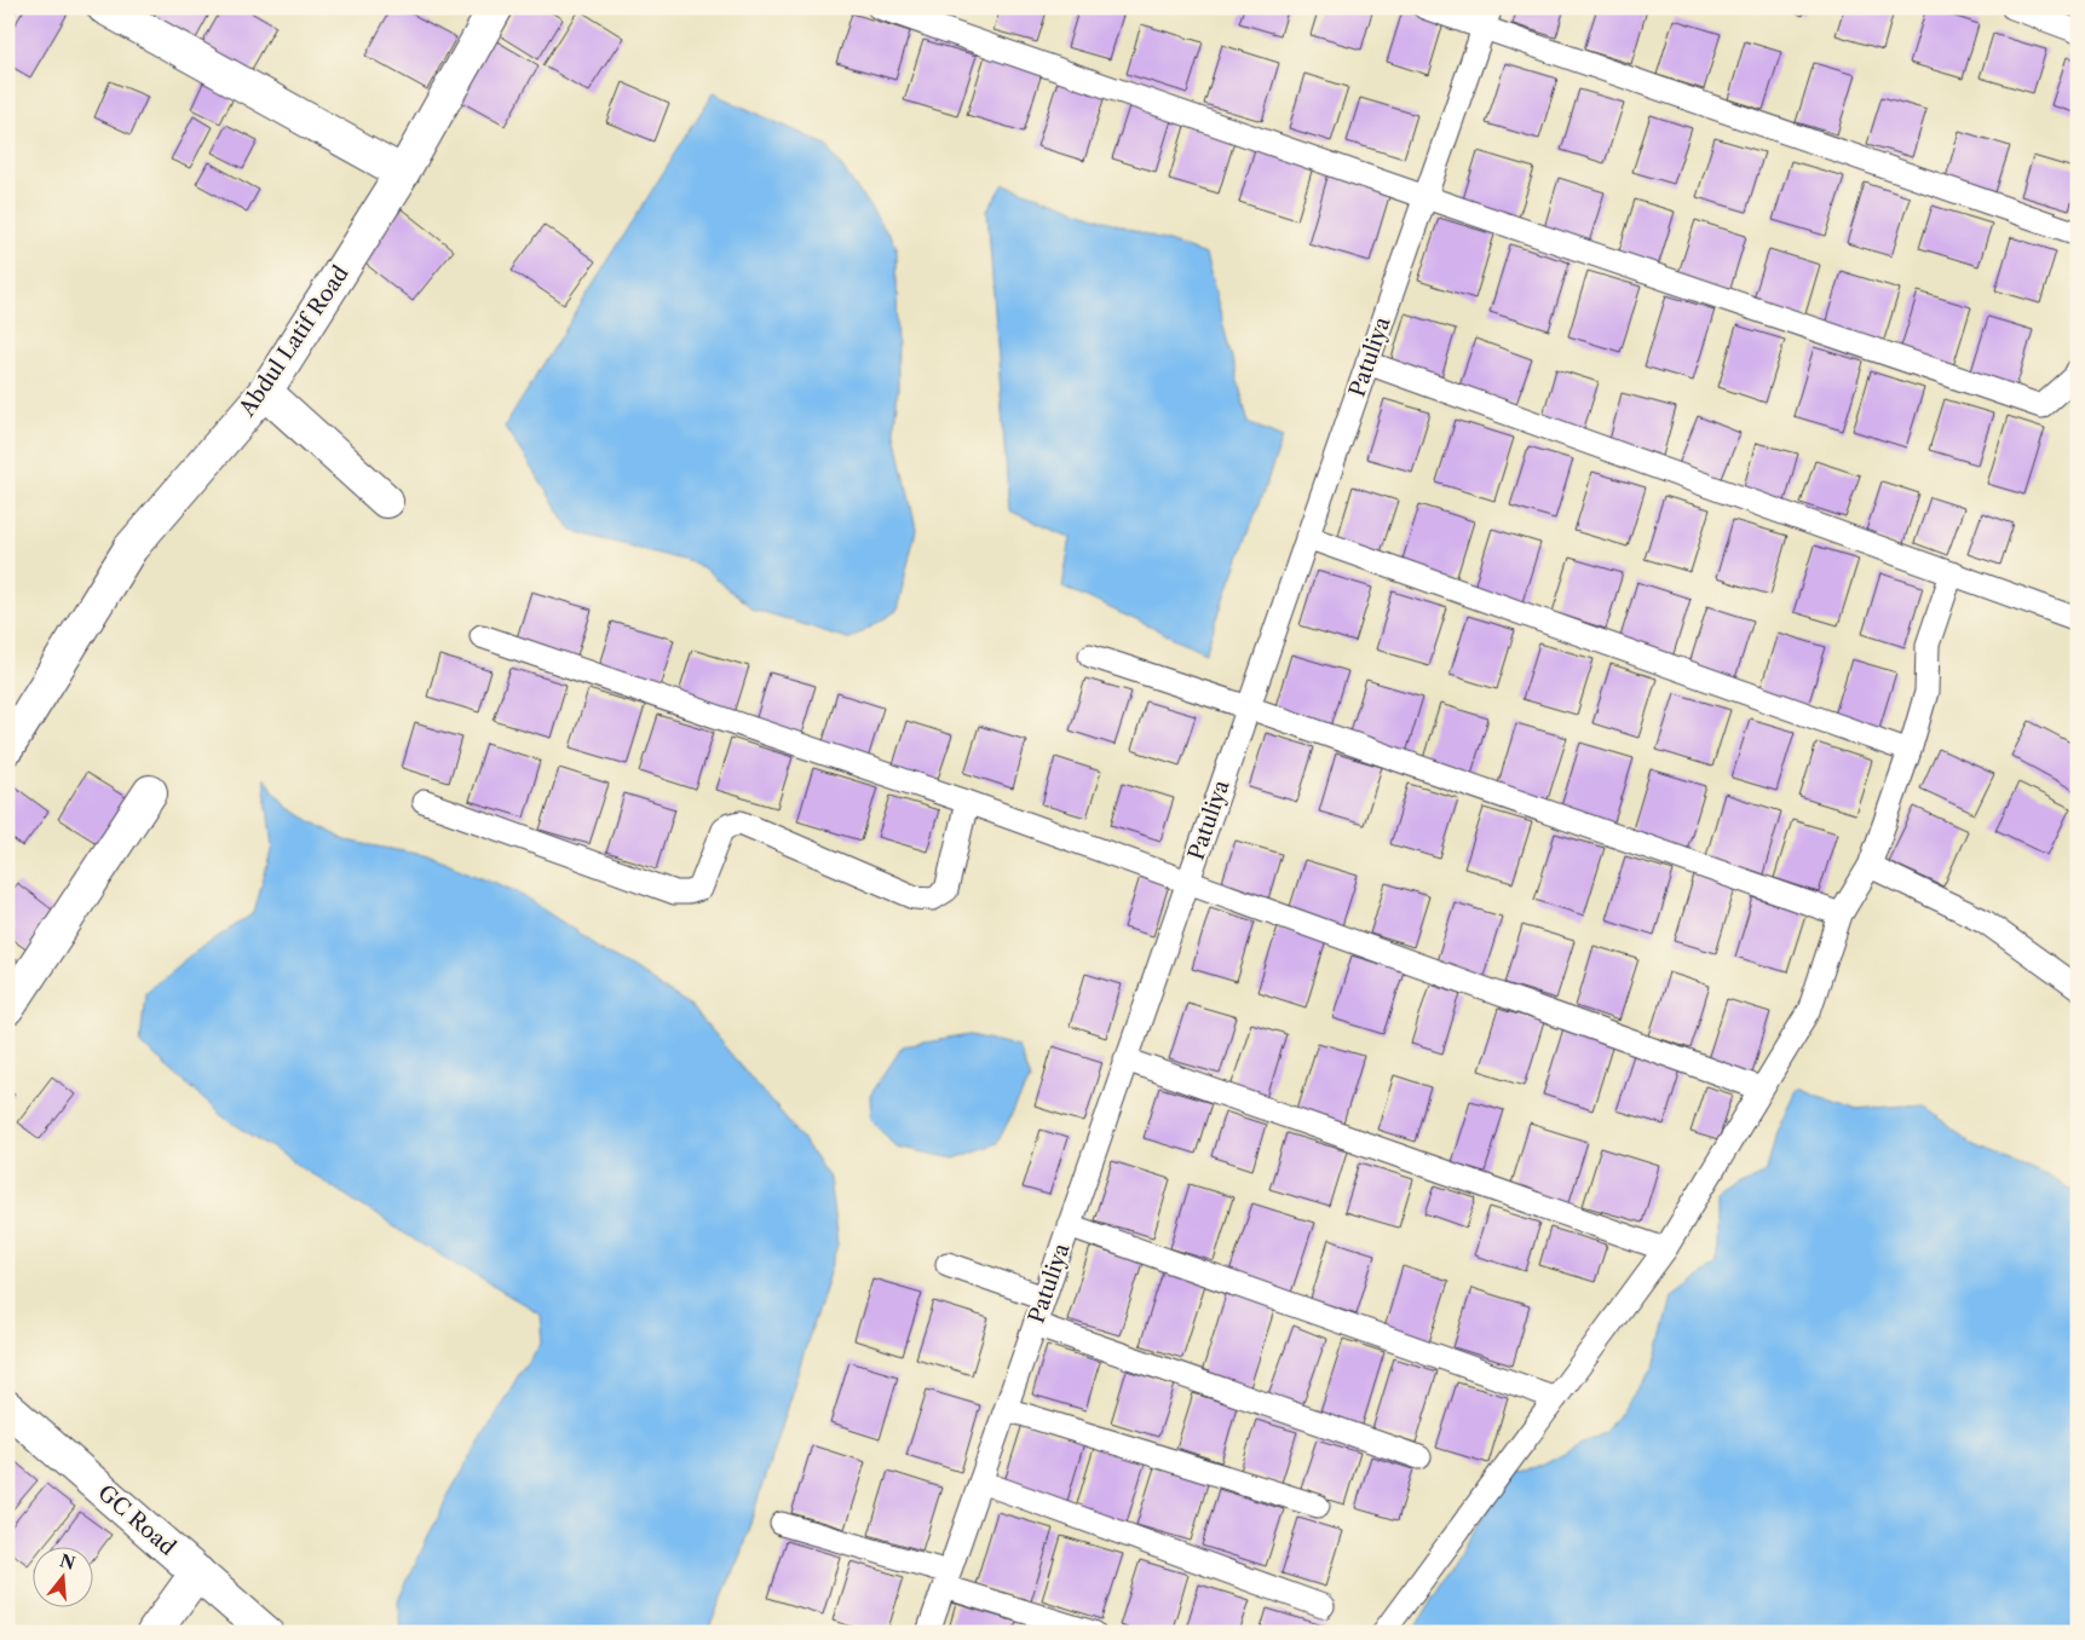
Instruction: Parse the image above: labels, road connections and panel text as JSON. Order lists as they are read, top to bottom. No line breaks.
{"streets":{"street":["Abdul Latif Road","GC Road"],"lane":["Patuliya"]},"north":"top"}
